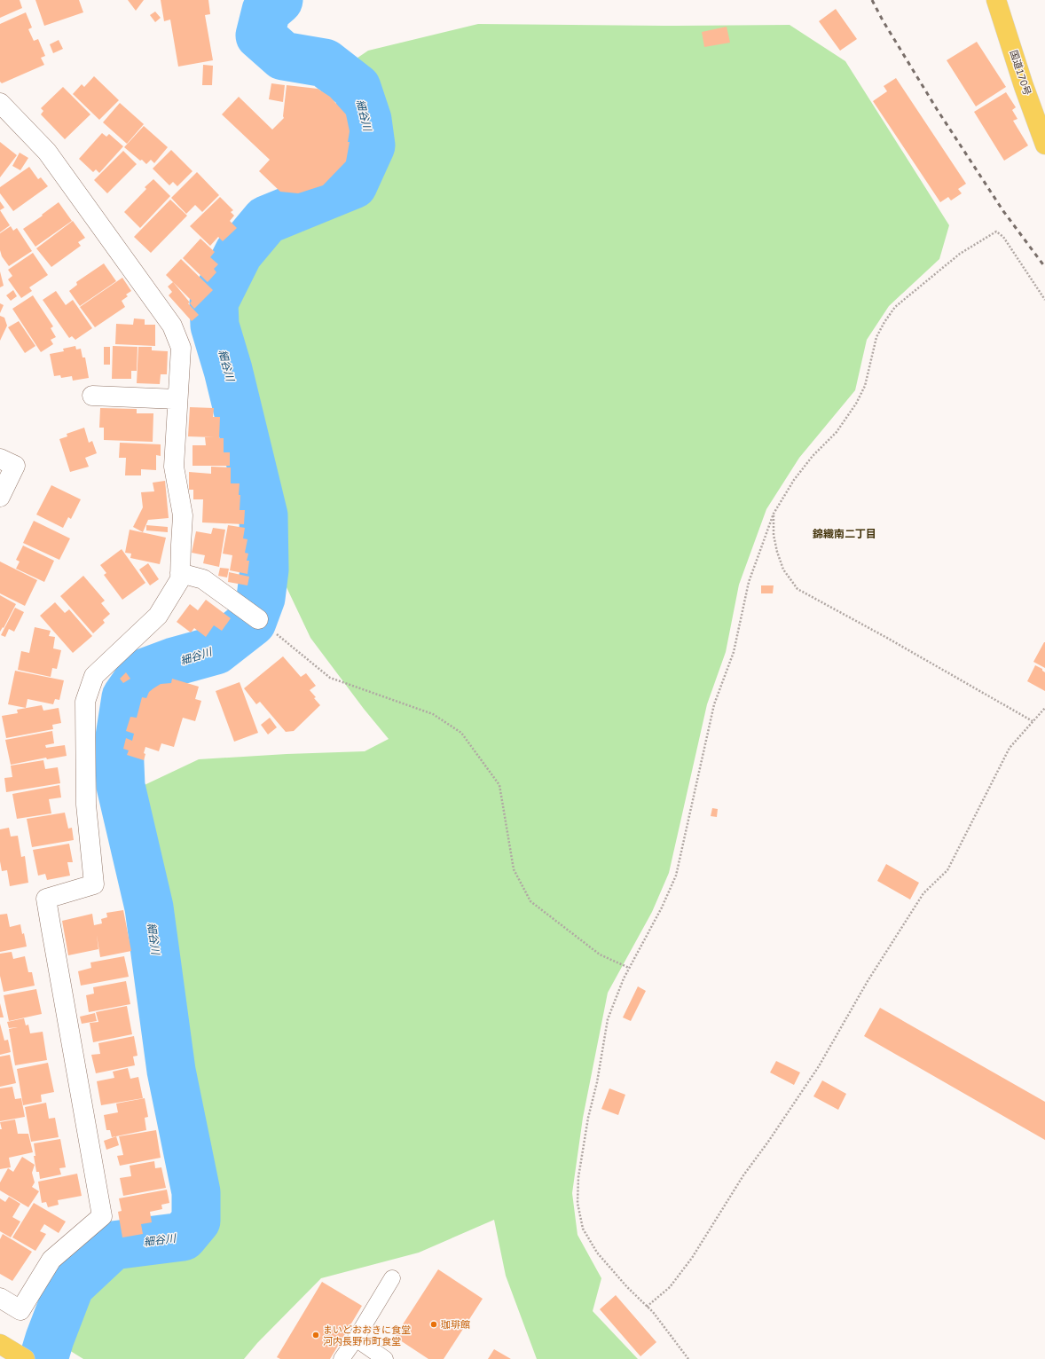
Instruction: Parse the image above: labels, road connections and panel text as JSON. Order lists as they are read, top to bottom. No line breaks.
{"streets":{"highway":["国道170号"]},"districts":["錦織南二丁目"],"water":["細谷川"],"places":["珈琲館","まいどおおきに食堂 河内長野市町食堂"]}
